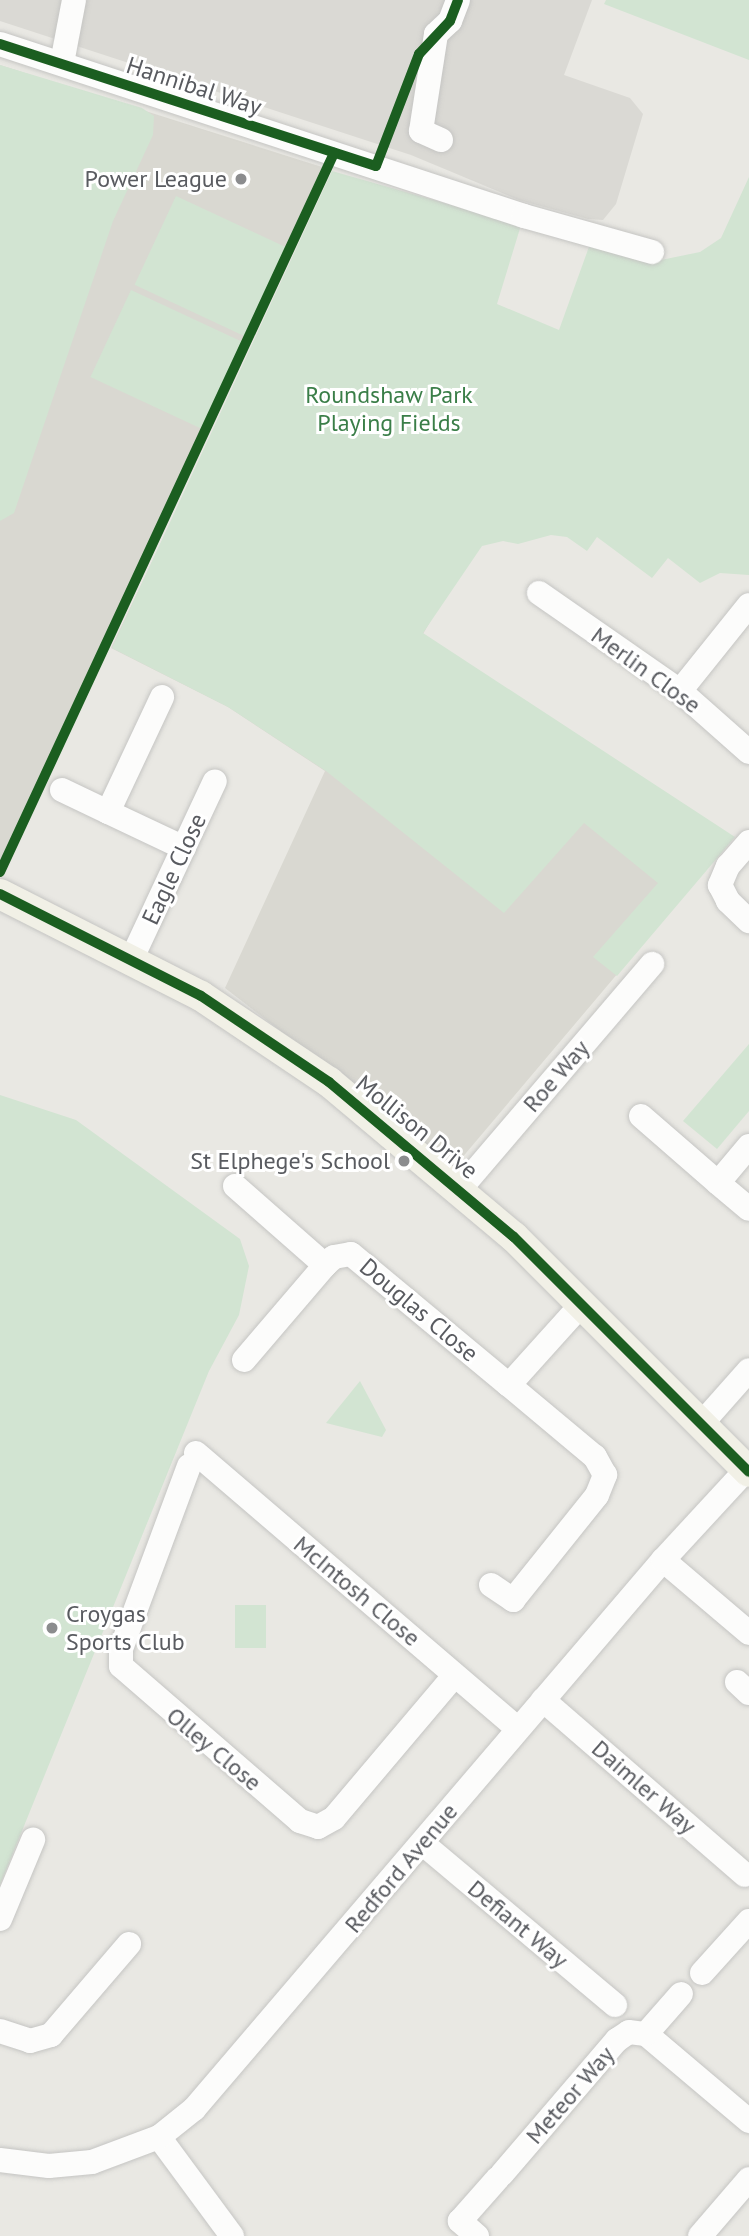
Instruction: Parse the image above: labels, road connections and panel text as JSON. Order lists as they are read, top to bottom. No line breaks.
{"streets":{"main road":["Mollison Drive"],"street":["Hannibal Way","Merlin Close","Eagle Close","Roe Way","Douglas Close","McIntosh Close","Olley Close","Daimler Way","Redford Avenue","Defiant Way","Meteor Way"]},"crossings":[["Eagle Close","Mollison Drive"],["Roe Way","Mollison Drive"],["Mollison Drive","Redford Avenue"],["McIntosh Close","Olley Close"],["McIntosh Close","Redford Avenue"],["Daimler Way","Redford Avenue"],["Redford Avenue","Defiant Way"]],"parks":["Roundshaw Park Playing Fields"],"places":["Power League","St Elphege's School","Croygas Sports Club"]}
